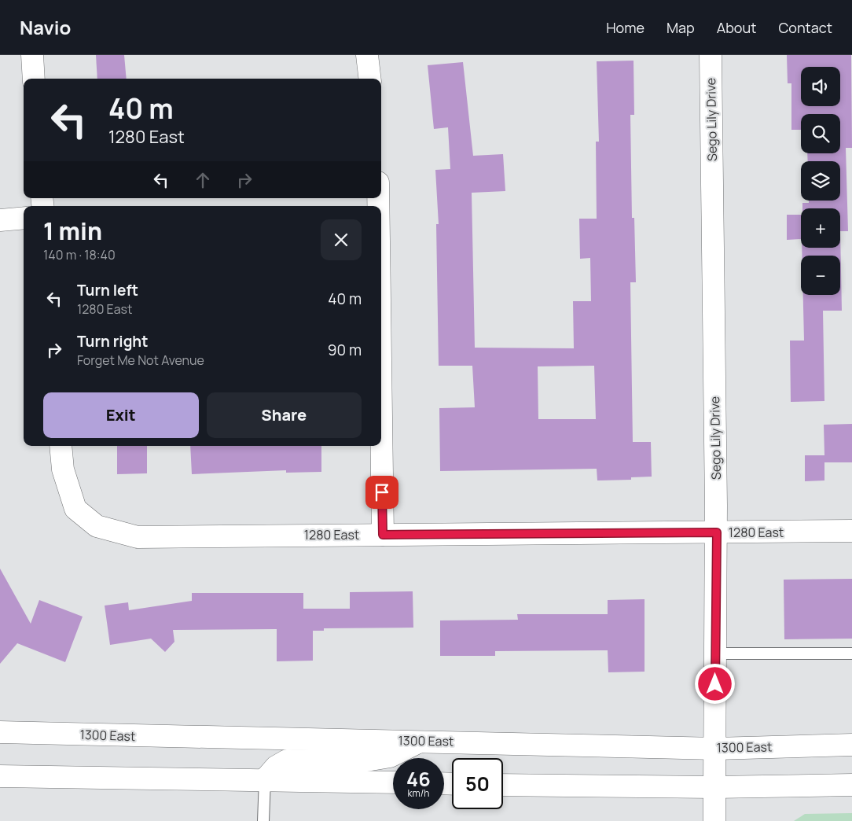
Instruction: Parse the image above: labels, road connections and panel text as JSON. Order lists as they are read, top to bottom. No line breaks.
{"streets":{"main road":["Sego Lily Drive","1280 East","1300 East"]},"crossings":[["Sego Lily Drive","1280 East"],["Sego Lily Drive","1300 East"]],"page":{"header":"Navio","nav":["Home","Map","About","Contact"],"map_buttons":["+","−"],"turn":["40 m","1280 East"],"heading":["1 min","140 m · 18:40"],"list":[{"name":"Turn left","note":"1280 East","value":"40 m"},{"name":"Turn right","note":"Forget Me Not Avenue","value":"90 m"}],"buttons":["Exit","Share"],"speed":"46 km/h","limit":"50"}}
